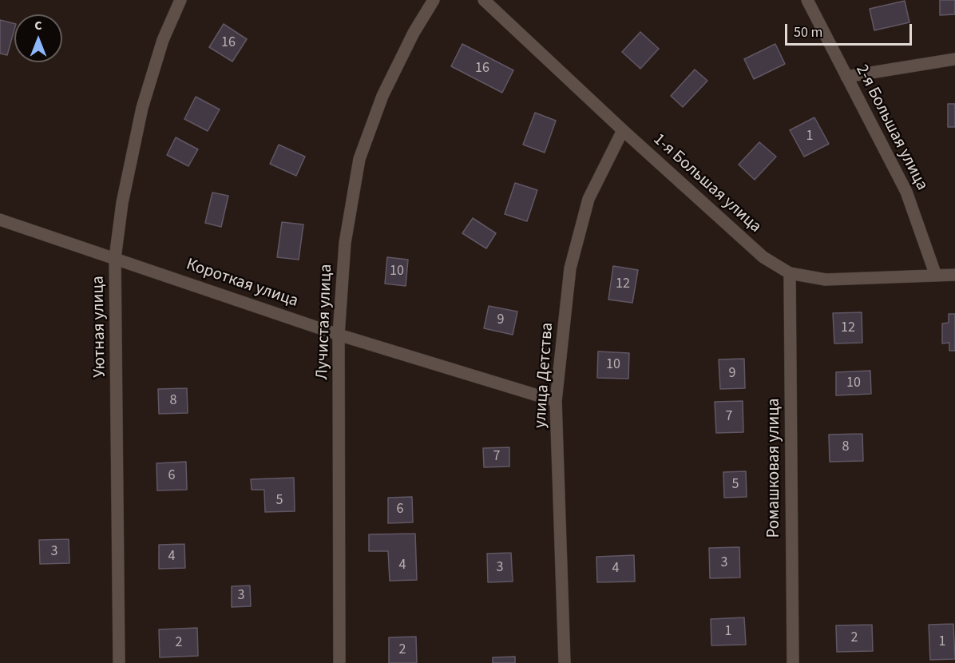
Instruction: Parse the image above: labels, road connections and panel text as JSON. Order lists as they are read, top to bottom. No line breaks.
{"streets":{"street":["2-я Большая улица","1-я Большая улица","Короткая улица","Лучистая улица","Уютная улица","улица Детства","Ромашковая улица"]},"crossings":[["2-я Большая улица","1-я Большая улица"],["1-я Большая улица","улица Детства"],["1-я Большая улица","Ромашковая улица"],["Короткая улица","Лучистая улица"],["Короткая улица","Уютная улица"],["Короткая улица","улица Детства"]],"house_numbers":["16","16","1","10","12","9","12","10","9","10","8","7","8","7","6","5","5","6","3","4","3","4","3","4","3","1","2","1","2","2"],"scale_bar":"50 m","north":"top"}
